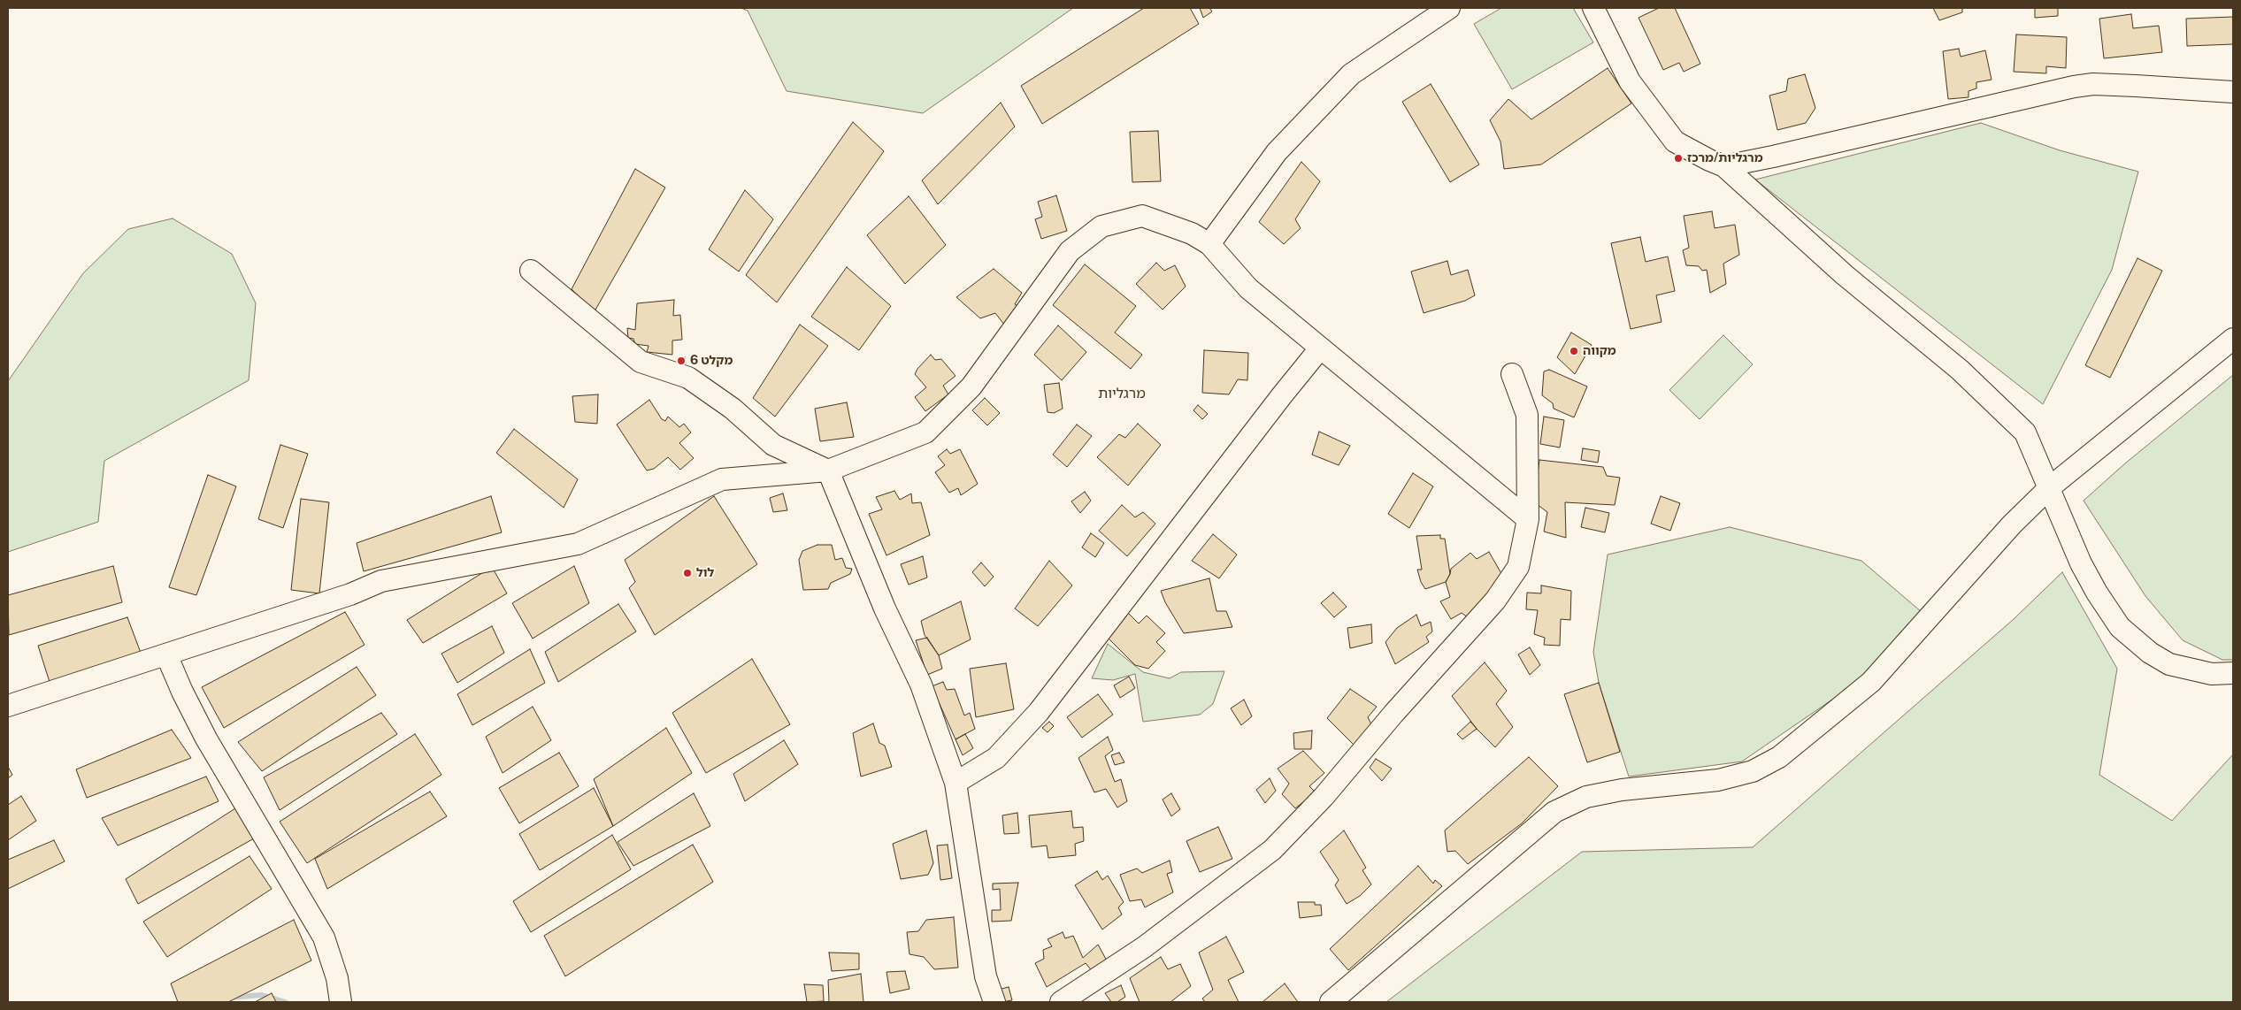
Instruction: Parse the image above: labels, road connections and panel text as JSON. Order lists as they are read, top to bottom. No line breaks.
{"districts":["מרגליות"],"places":["מרגליות/מרכז","מקווה","מקלט 6","לול"]}
